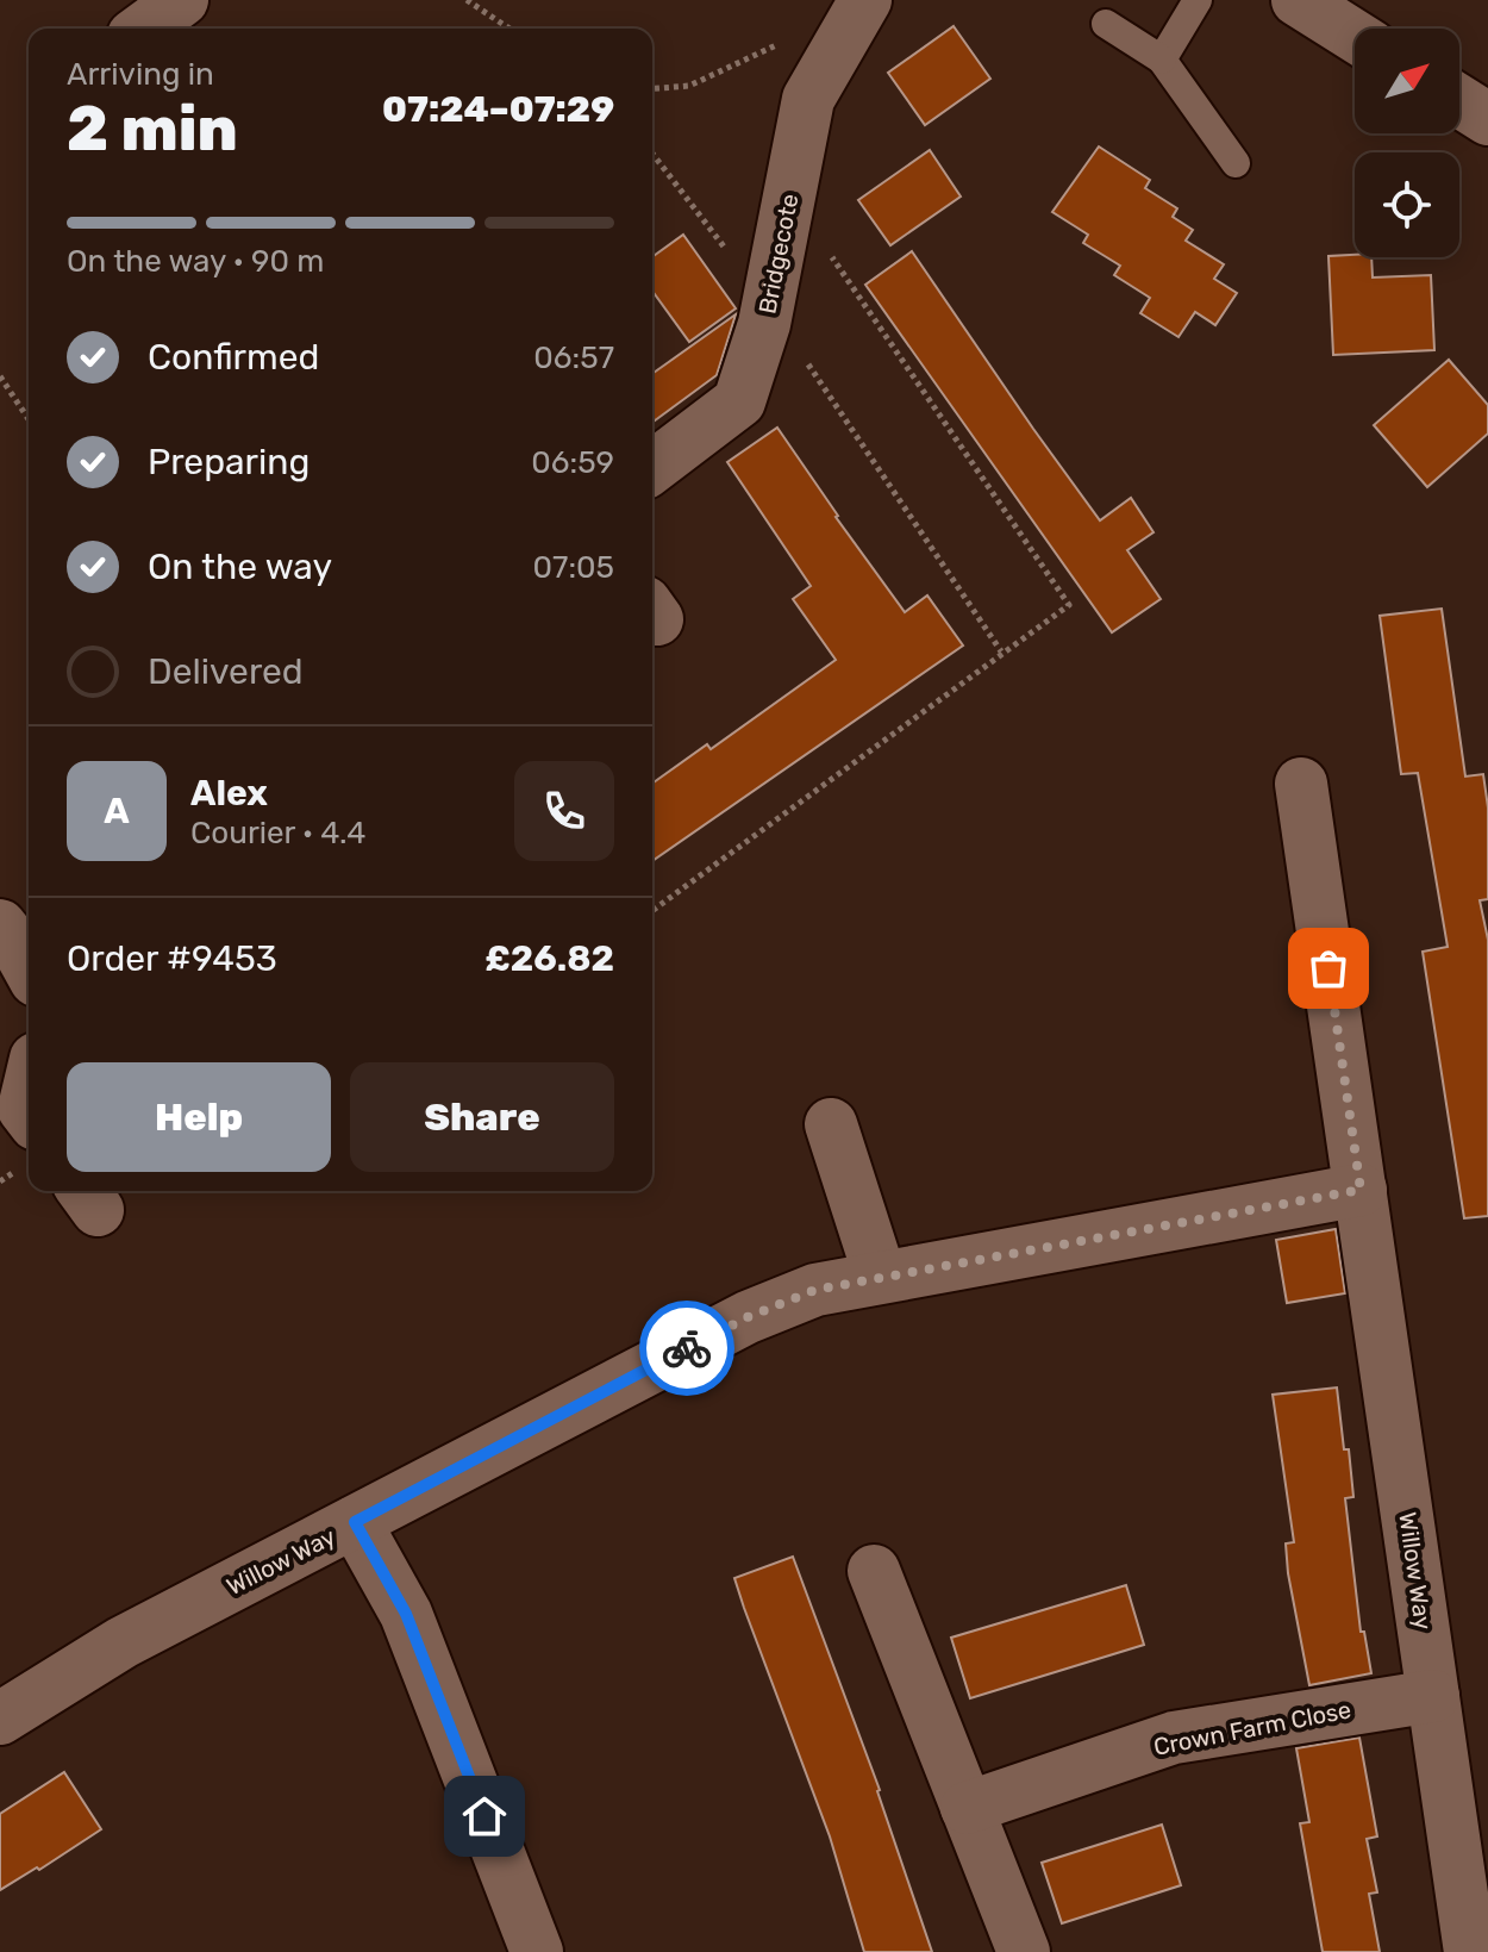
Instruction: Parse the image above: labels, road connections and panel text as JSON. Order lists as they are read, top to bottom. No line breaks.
{"streets":{"street":["Bridgecote","Willow Way","Crown Farm Close"]},"crossings":[["Willow Way","Crown Farm Close"]],"north":"top right","page":{"heading":["2 min","Arriving in","07:24–07:29"],"panel":["Alex","Courier · 4.4","Order #9453","£26.82"],"bar":"On the way · 90 m","list":[["Confirmed","06:57"],["Preparing","06:59"],["On the way","07:05"],"Delivered"],"round":"A","buttons":["Help","Share"]}}
